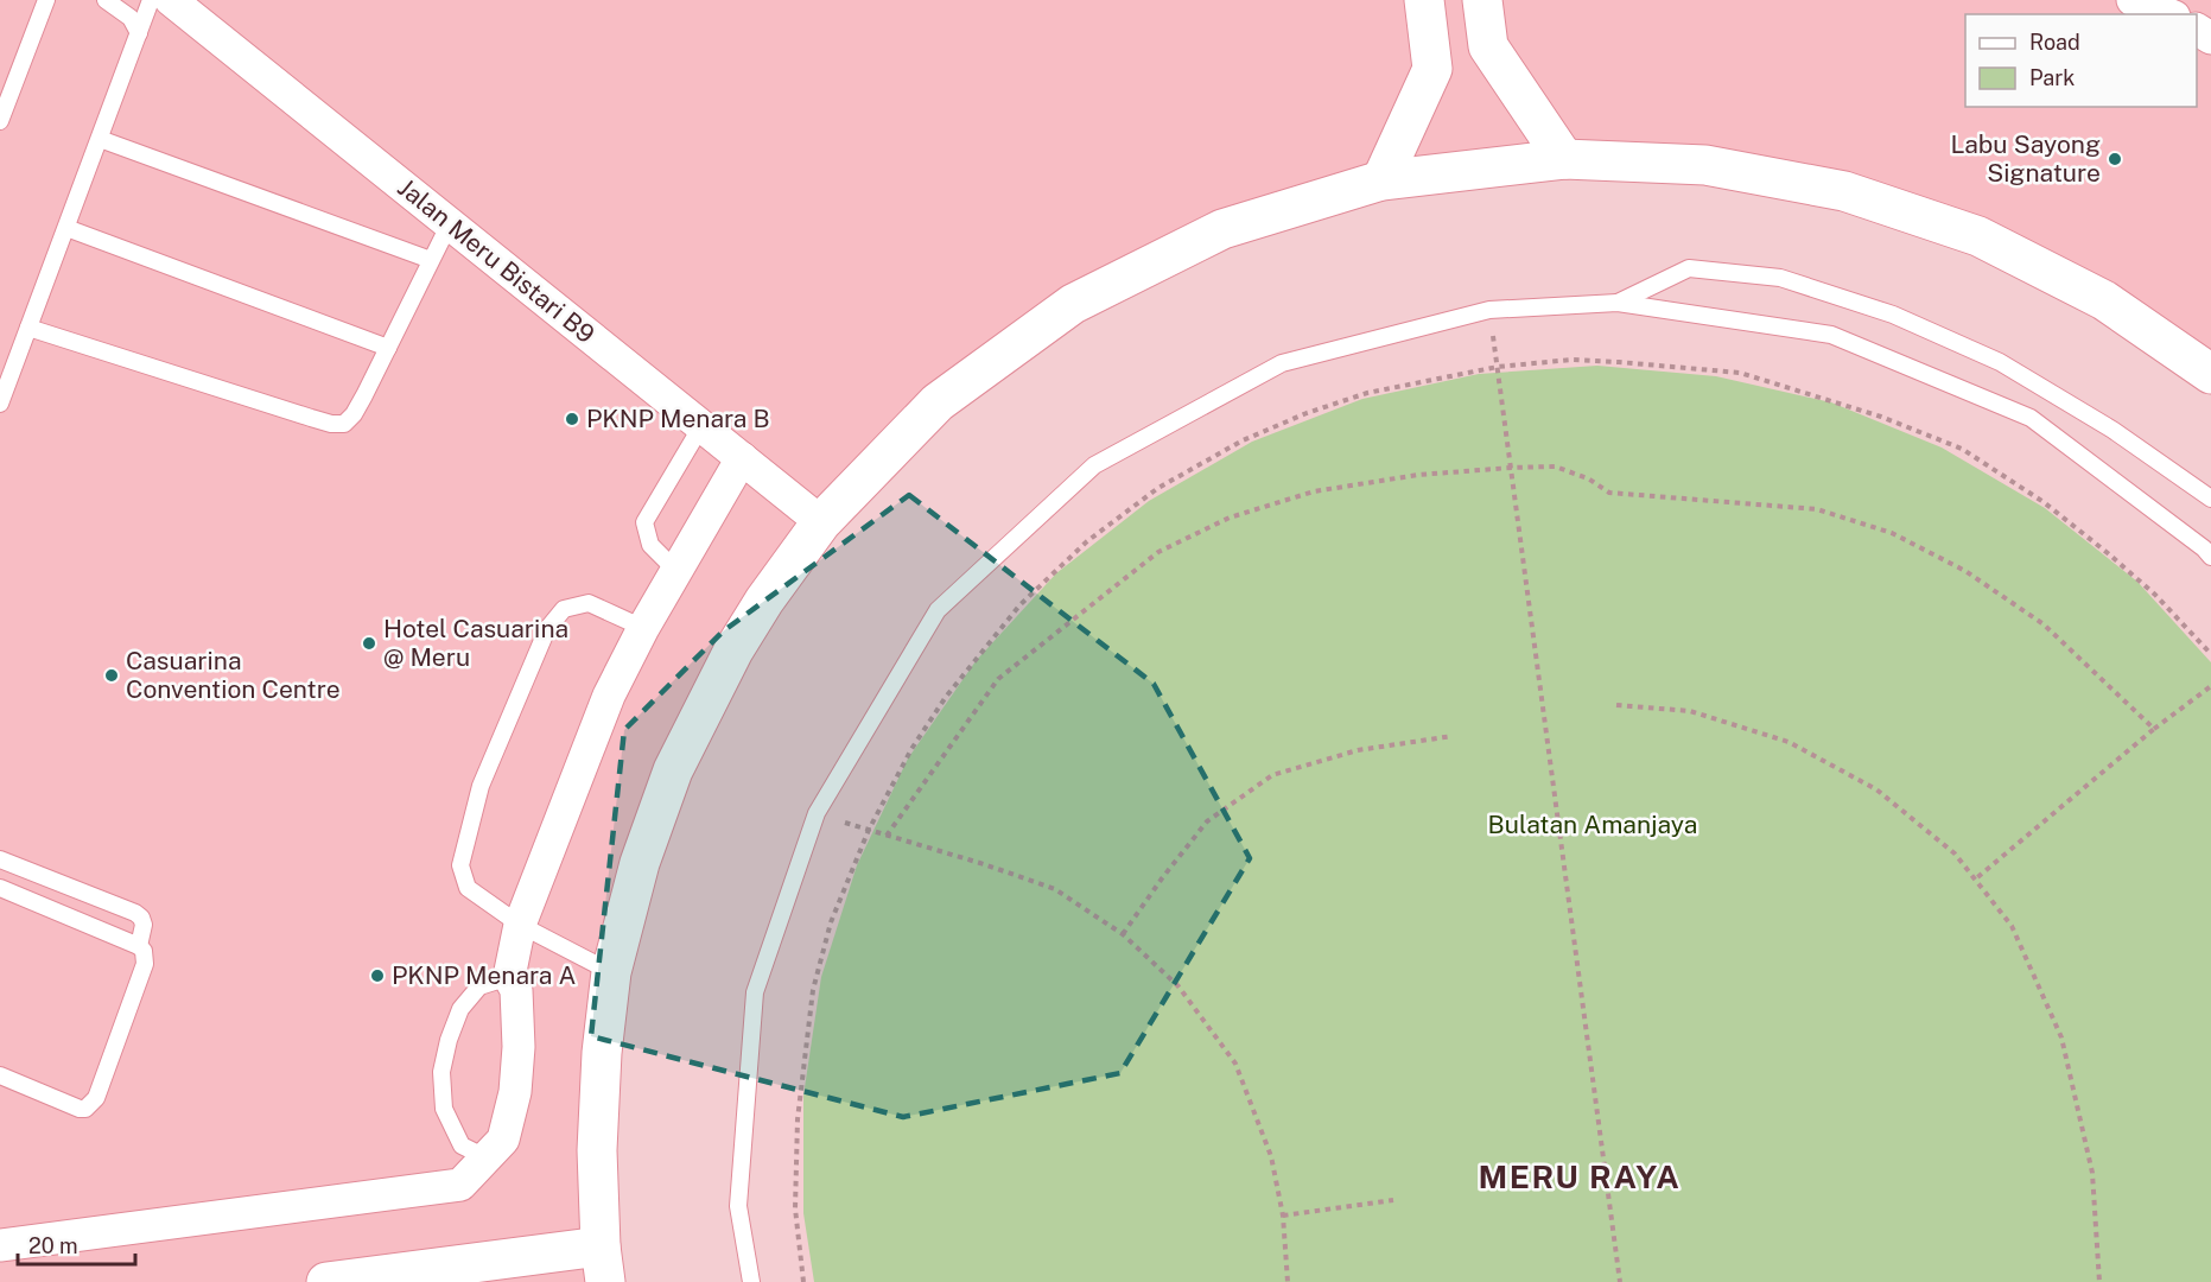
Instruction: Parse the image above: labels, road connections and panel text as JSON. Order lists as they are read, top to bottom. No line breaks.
{"streets":{"street":["Jalan Meru Bistari B9"]},"districts":["MERU RAYA"],"parks":["Bulatan Amanjaya"],"places":["Labu Sayong Signature","PKNP Menara B","Hotel Casuarina @ Meru","Casuarina Convention Centre","PKNP Menara A"],"legend":["Road","Park"],"scale_bar":"20 m"}
